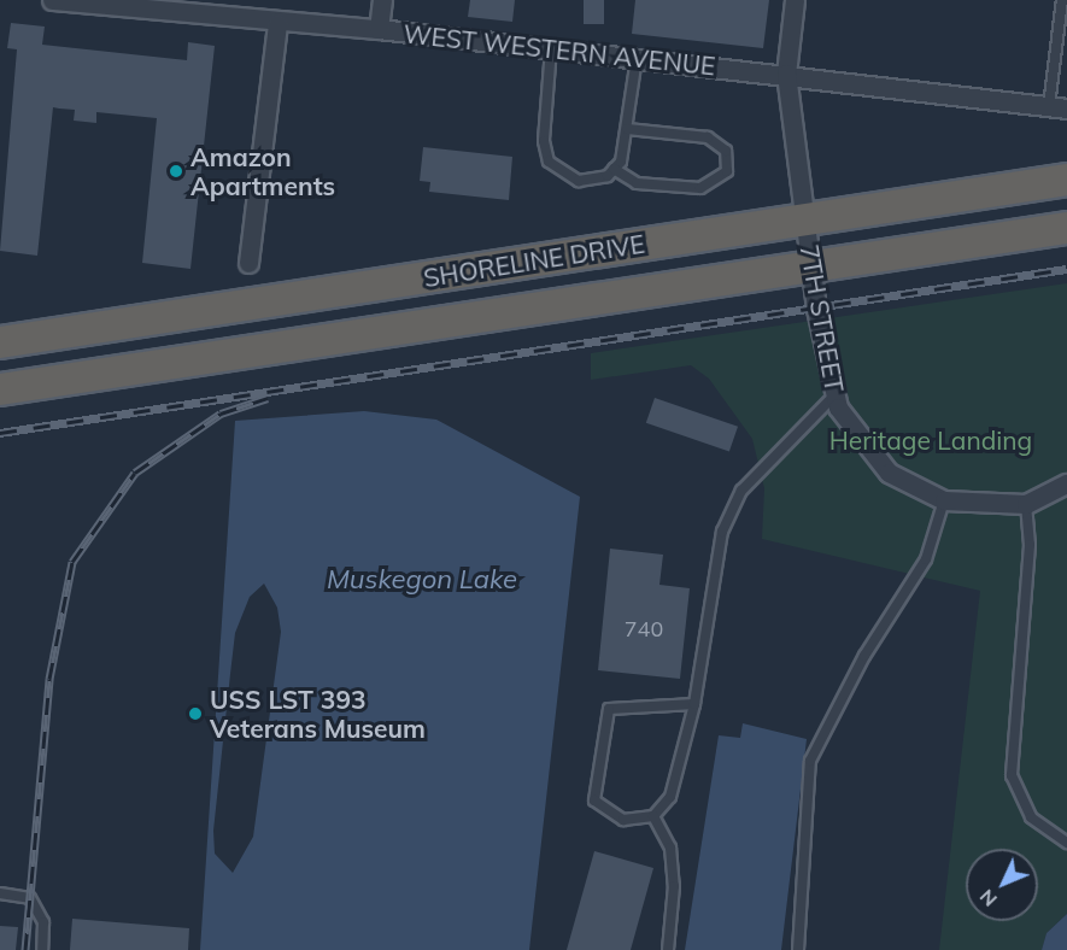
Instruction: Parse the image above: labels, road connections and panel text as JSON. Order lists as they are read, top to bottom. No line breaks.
{"streets":{"highway":["SHORELINE DRIVE"],"street":["WEST WESTERN AVENUE","7TH STREET"]},"crossings":[["WEST WESTERN AVENUE","7TH STREET"],["SHORELINE DRIVE","7TH STREET"]],"water":["Muskegon Lake"],"parks":["Heritage Landing"],"places":["Amazon Apartments","USS LST 393 Veterans Museum"],"house_numbers":["740"],"north":"bottom left"}
